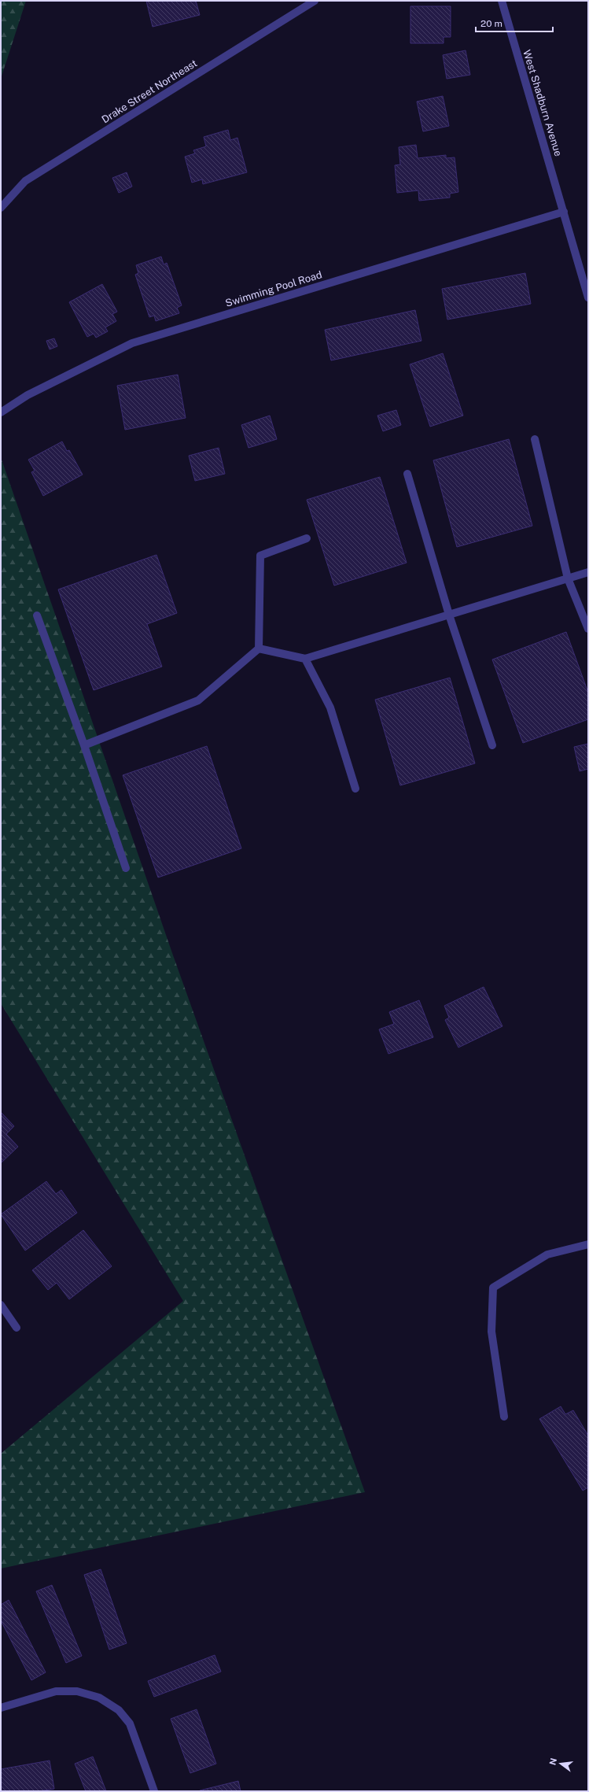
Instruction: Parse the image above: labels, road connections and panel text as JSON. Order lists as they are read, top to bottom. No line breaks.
{"streets":{"street":["Drake Street Northeast","West Shadburn Avenue","Swimming Pool Road"]},"crossings":[["West Shadburn Avenue","Swimming Pool Road"]],"scale_bar":"20 m","north":"left"}
